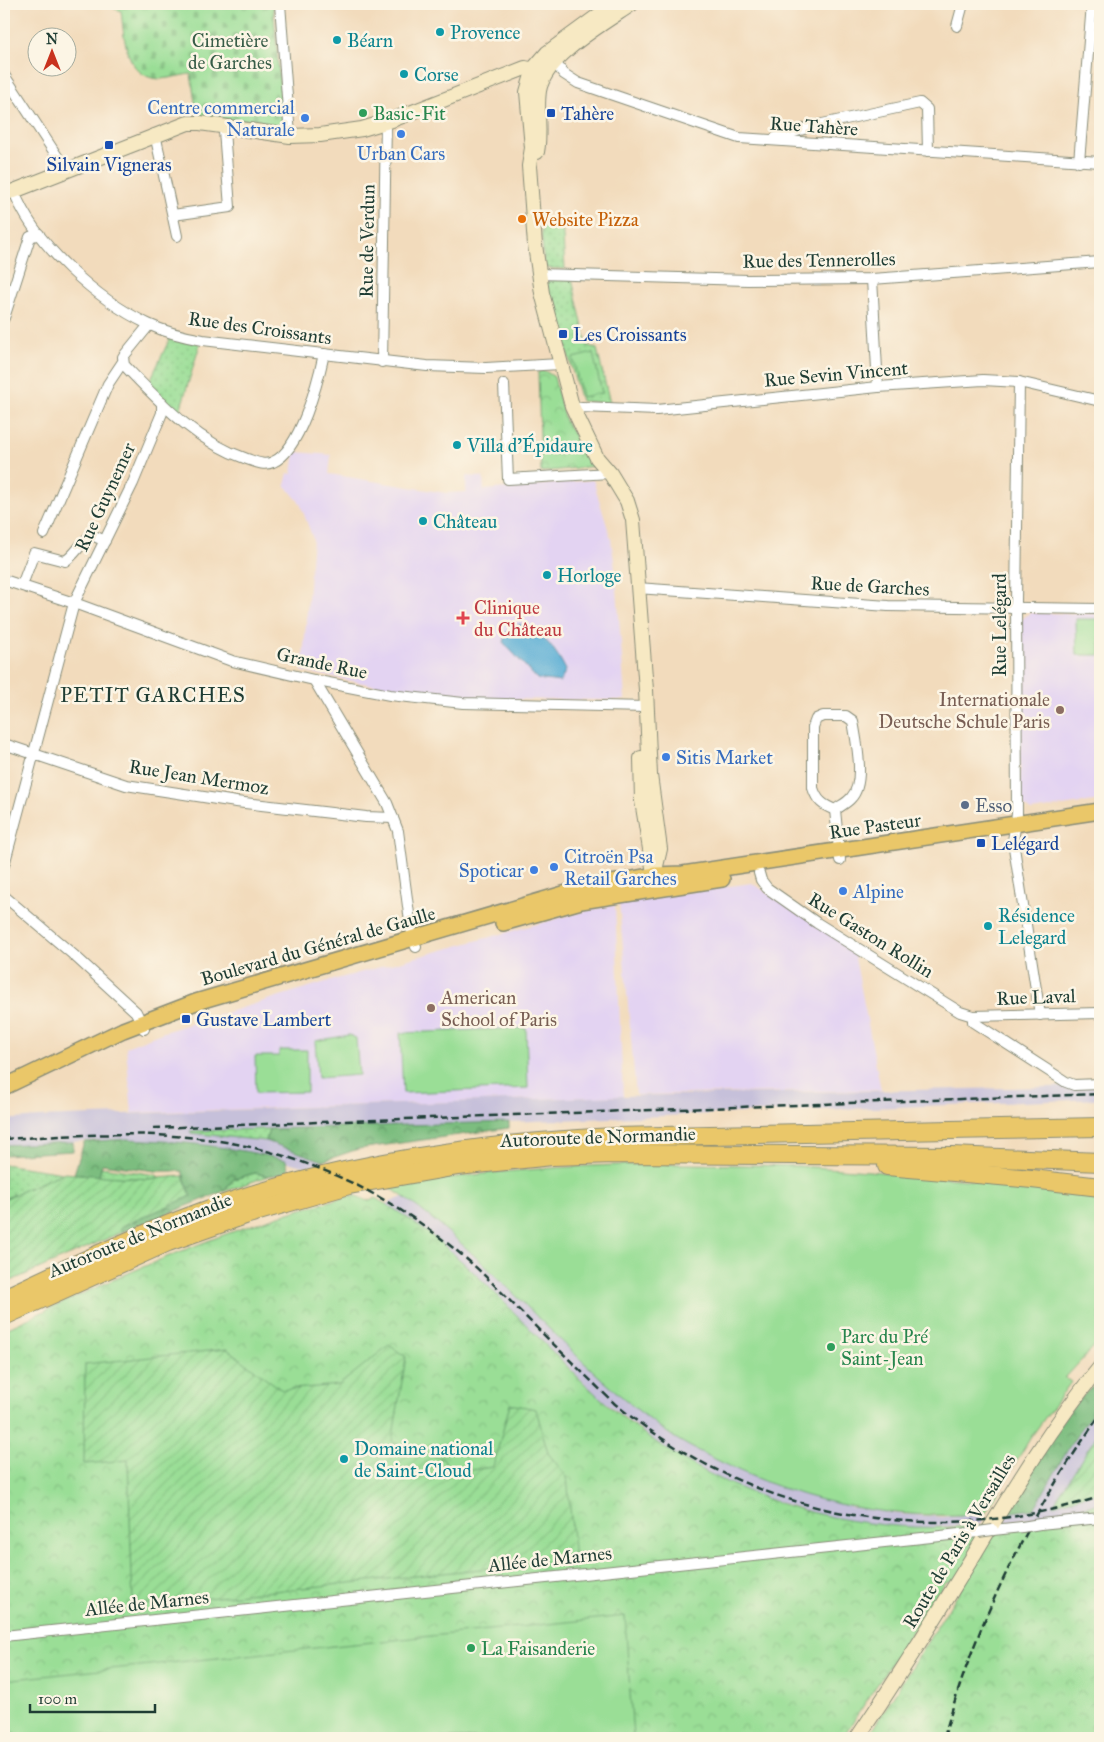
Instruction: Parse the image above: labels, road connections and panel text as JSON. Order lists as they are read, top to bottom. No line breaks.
{"streets":{"highway":["Autoroute de Normandie"],"main road":["Rue Pasteur","Boulevard du Général de Gaulle","Route de Paris à Versailles"],"street":["Rue Tahère","Rue de Verdun","Rue des Tennerolles","Rue des Croissants","Rue Sevin Vincent","Rue Guynemer","Rue de Garches","Rue Lelégard","Grande Rue","Rue Jean Mermoz","Rue Gaston Rollin","Rue Laval","Allée de Marnes"]},"crossings":[["Rue de Verdun","Rue des Croissants"],["Rue Sevin Vincent","Rue Lelégard"],["Rue Guynemer","Grande Rue"],["Rue Guynemer","Rue Jean Mermoz"],["Rue de Garches","Rue Lelégard"],["Rue Lelégard","Rue Pasteur"],["Rue Lelégard","Rue Laval"],["Rue Pasteur","Rue Gaston Rollin"],["Rue Pasteur","Boulevard du Général de Gaulle"],["Rue Gaston Rollin","Rue Laval"]],"districts":["PETIT GARCHES"],"parks":["Cimetière de Garches"],"places":{"other":["Provence","Béarn","Corse","Basic-Fit","Centre commercial Naturale","Urban Cars","Website Pizza","Villa d'Épidaure","Château","Horloge","Internationale Deutsche Schule Paris","Sitis Market","Esso","Citroën Psa Retail Garches","Spoticar","Alpine","Résidence Lelegard","American School of Paris","Parc du Pré Saint-Jean","Domaine national de Saint-Cloud","La Faisanderie"],"transit":["Tahère","Silvain Vigneras","Les Croissants","Lelégard","Gustave Lambert"],"health":["Clinique du Château"]},"scale_bar":"100 m","north":"top"}
